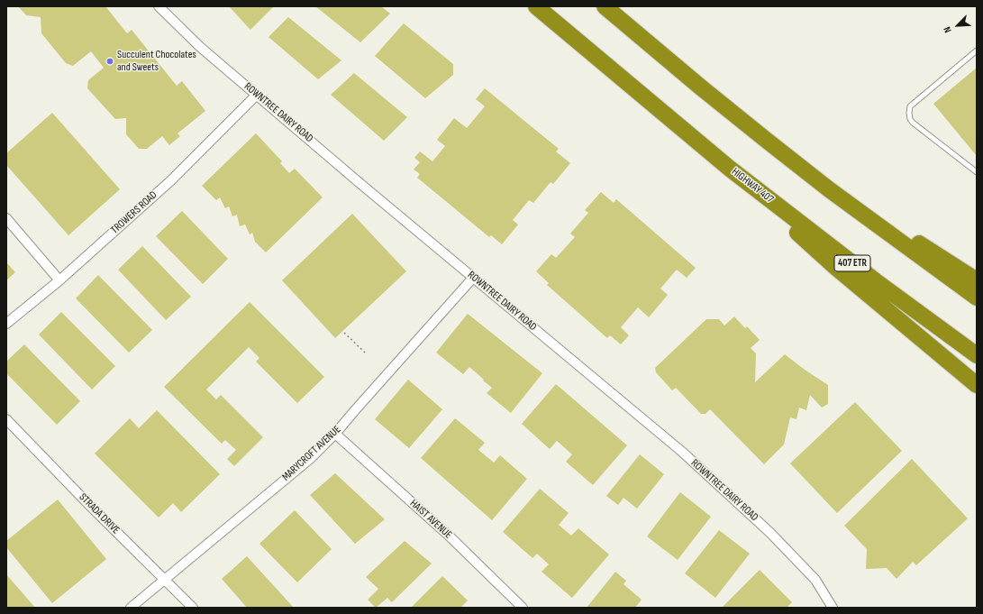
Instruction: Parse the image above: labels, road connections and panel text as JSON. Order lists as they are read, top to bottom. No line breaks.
{"streets":{"highway":["HIGHWAY 407","407 ETR"],"street":["ROWNTREE DAIRY ROAD","TROWERS ROAD","MARYCROFT AVENUE","STRADA DRIVE","HAIST AVENUE"]},"crossings":[["ROWNTREE DAIRY ROAD","TROWERS ROAD"],["ROWNTREE DAIRY ROAD","MARYCROFT AVENUE"],["MARYCROFT AVENUE","STRADA DRIVE"],["MARYCROFT AVENUE","HAIST AVENUE"]],"places":["Succulent Chocolates and Sweets"],"north":"bottom left"}
